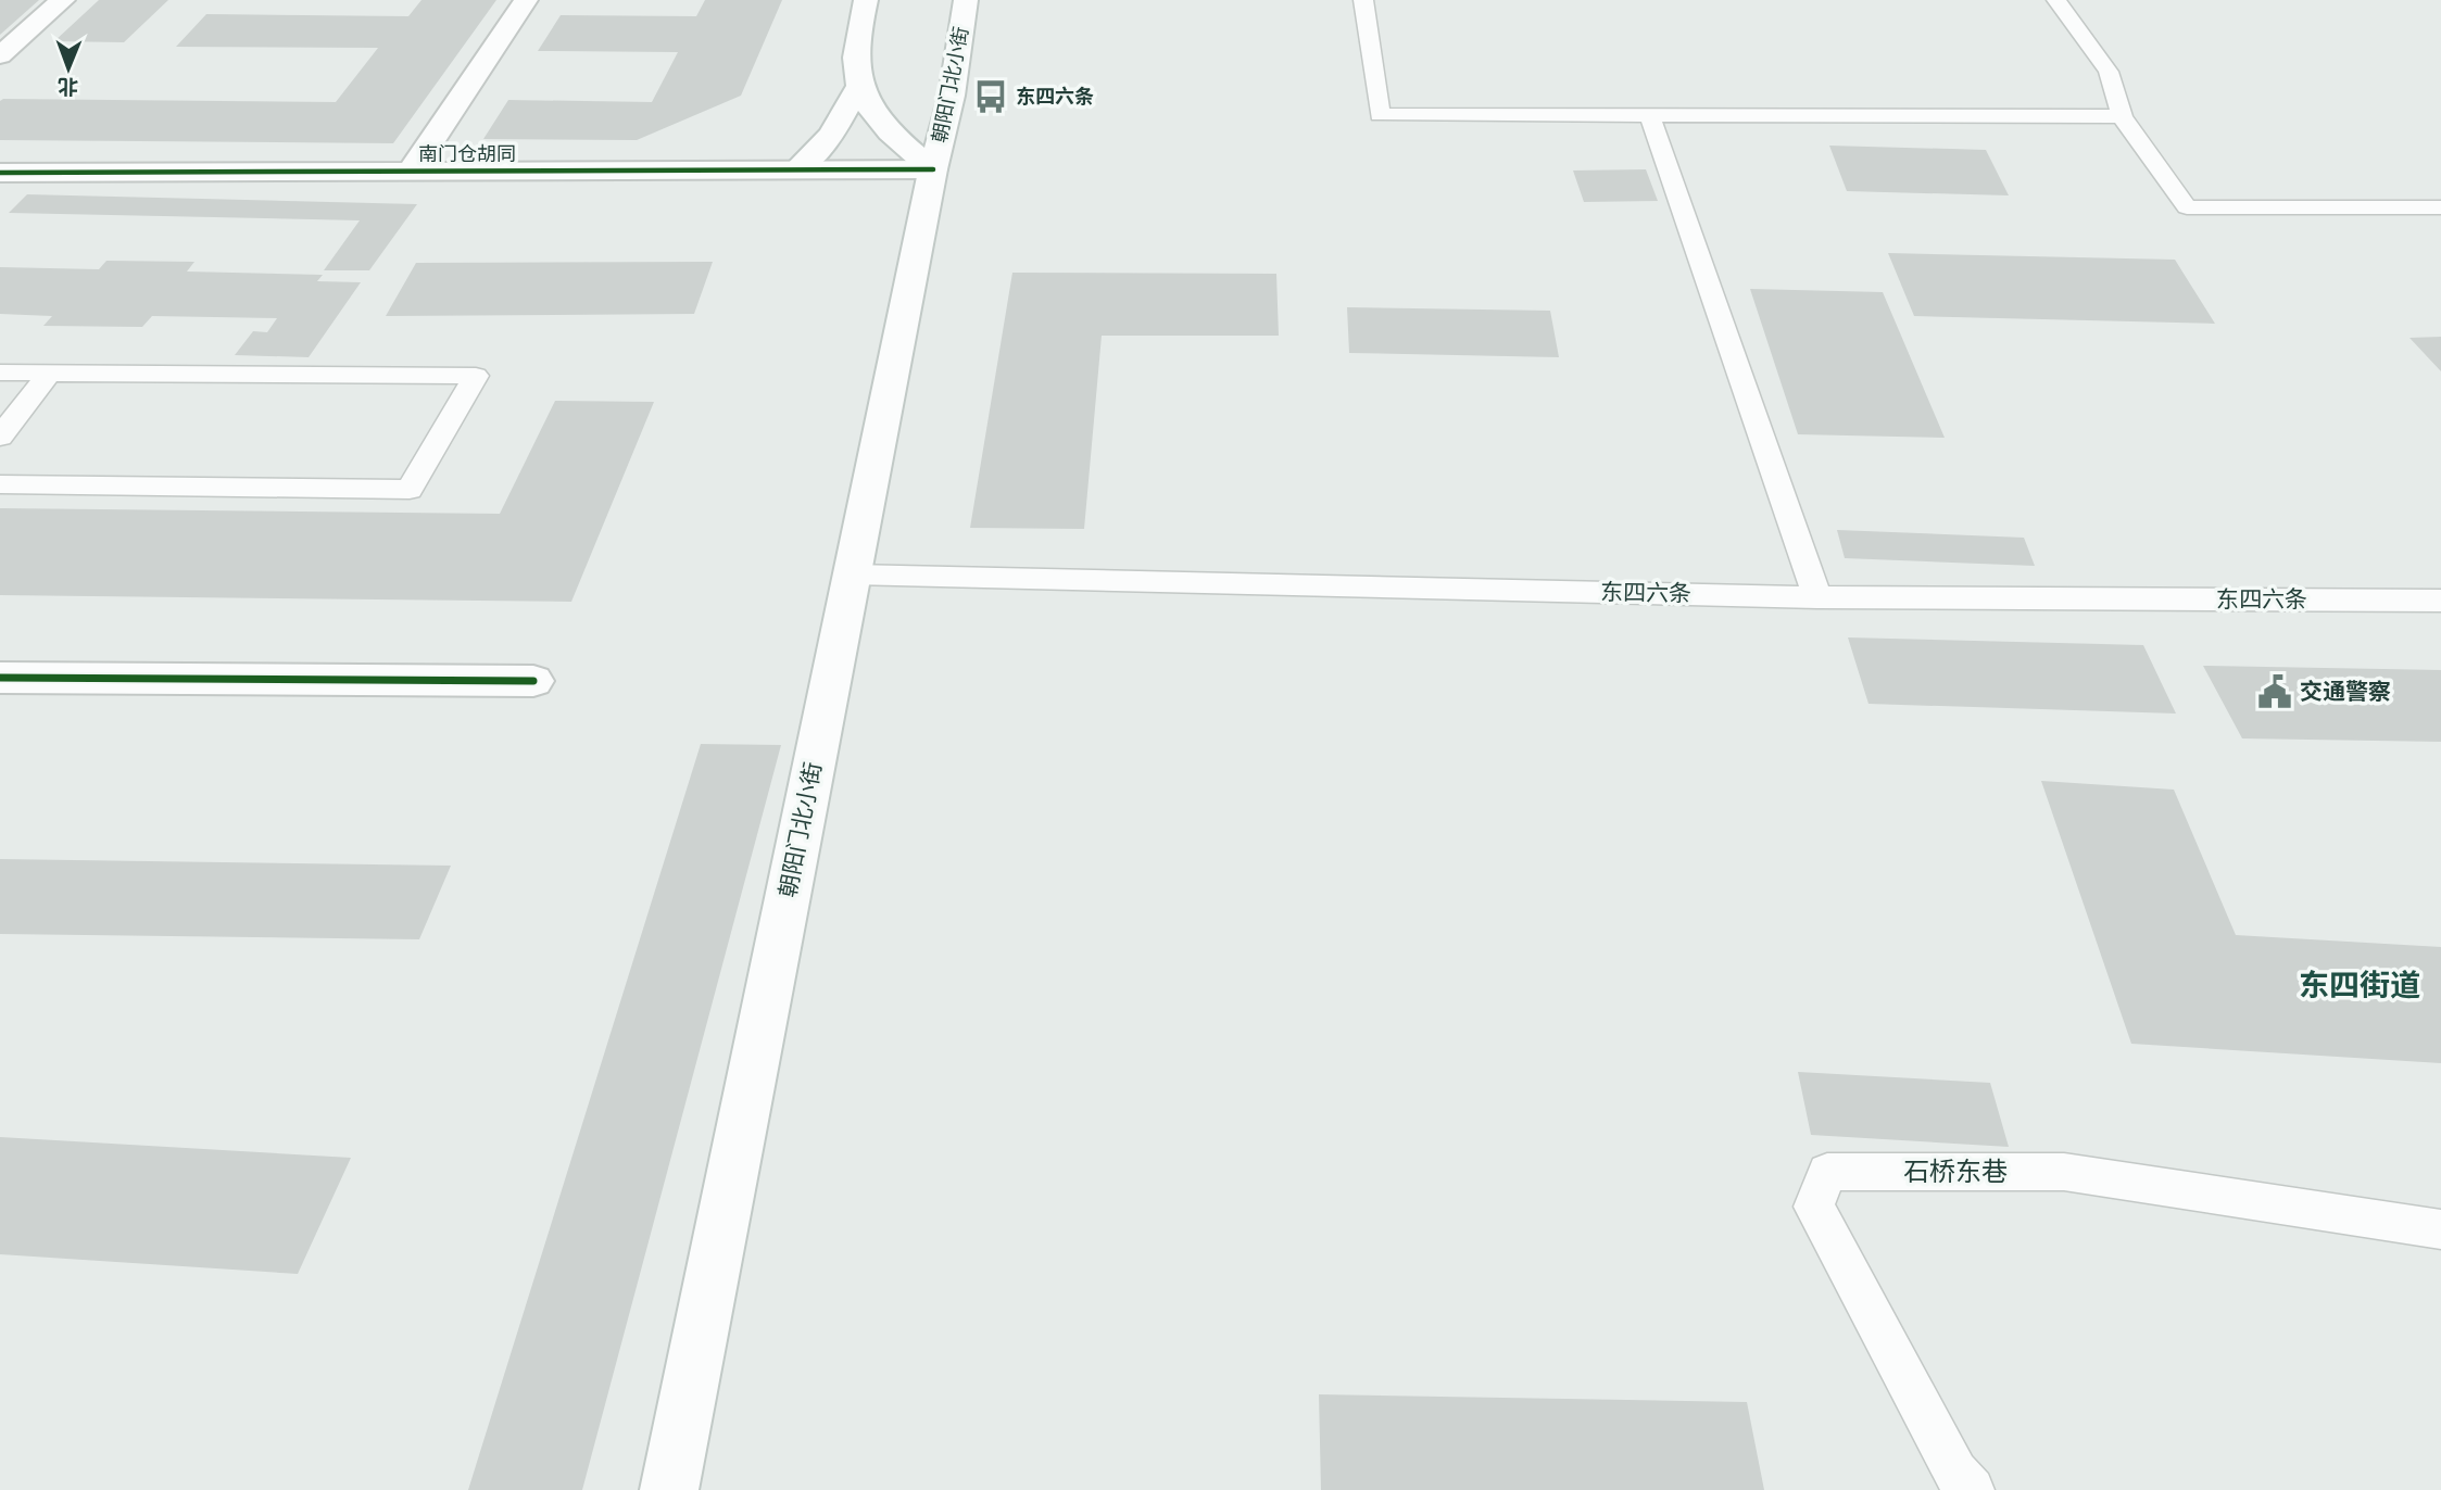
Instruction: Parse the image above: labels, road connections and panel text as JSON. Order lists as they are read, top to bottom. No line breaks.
{"streets":{"main road":["朝阳门北小街","南门仓胡同"],"lane":["东四六条","石桥东巷"]},"crossings":[["朝阳门北小街","南门仓胡同"],["朝阳门北小街","东四六条"]],"districts":["东四街道"],"places":{"bus stop":["东四六条"],"public building":["交通警察"]},"north":"bottom"}
